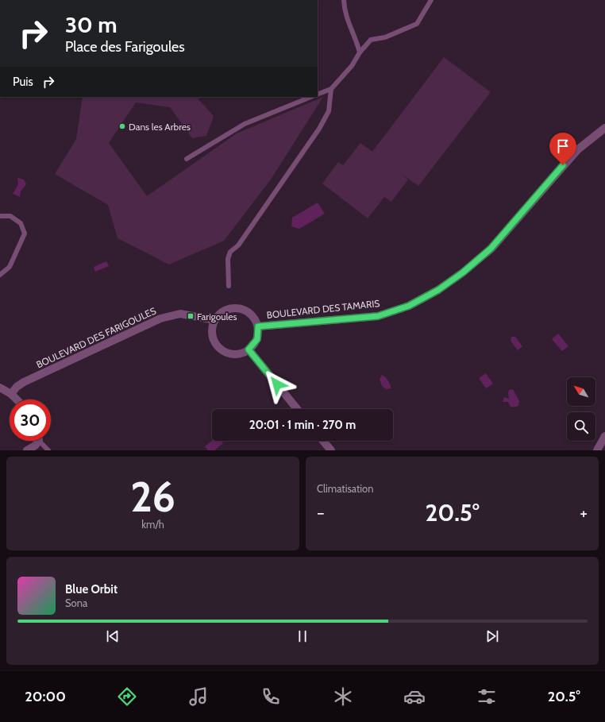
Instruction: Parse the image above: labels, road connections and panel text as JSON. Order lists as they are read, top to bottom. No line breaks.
{"streets":{"street":["BOULEVARD DES TAMARIS","BOULEVARD DES FARIGOULES"]},"crossings":[["BOULEVARD DES TAMARIS","BOULEVARD DES FARIGOULES"]],"places":{"other":["Dans les Arbres"],"transit":["Farigoules"]},"north":"top left","page":{"turn":["30 m","Place des Farigoules"],"then":"Puis","limit":"30","trip":"20:01 · 1 min · 270 m","tile":[["26","km/h"],"Climatisation"],"heat":["−","20.5°","+"],"song":["Blue Orbit","Sona"],"tabs":["20:00","20.5°"]}}
